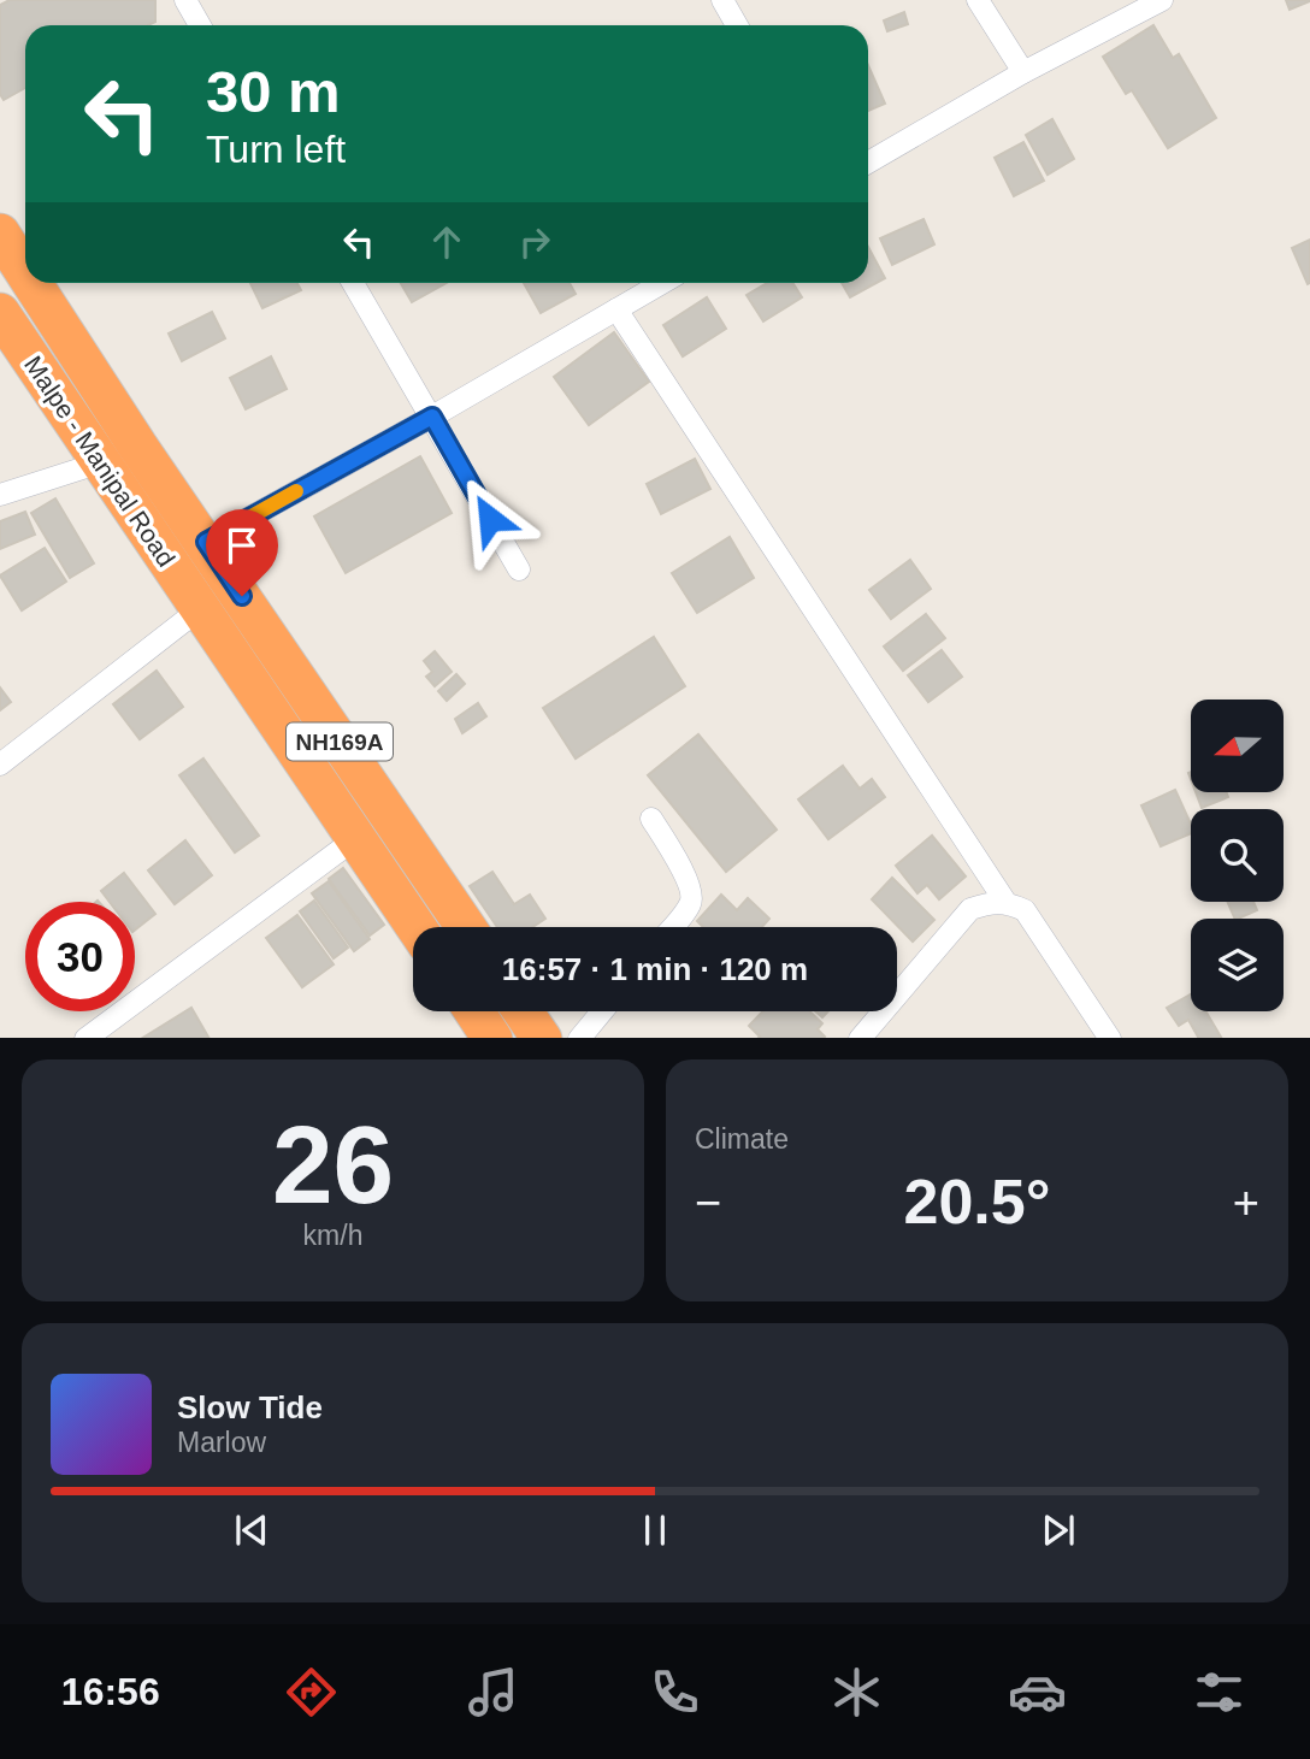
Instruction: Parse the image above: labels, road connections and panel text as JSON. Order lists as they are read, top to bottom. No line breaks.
{"streets":{"highway":["Malpe - Manipal Road","NH169A"]},"north":"left","page":{"turn":["30 m","Turn left"],"limit":"30","trip":"16:57 · 1 min · 120 m","tile":[["26","km/h"],"Climate"],"heat":["−","20.5°","+"],"song":["Slow Tide","Marlow"],"tabs":"16:56"}}
